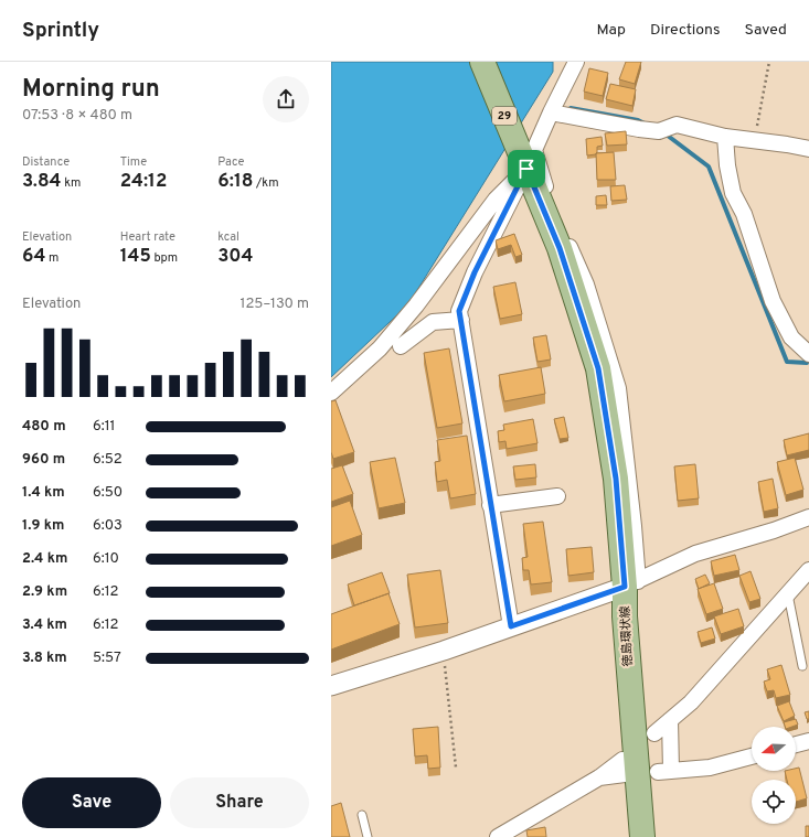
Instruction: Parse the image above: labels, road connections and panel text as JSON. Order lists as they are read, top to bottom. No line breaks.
{"streets":{"main road":["29","徳島環状線"]},"north":"left","page":{"header":"Sprintly","nav":["Map","Directions","Saved"],"heading":["Morning run","07:53 · 8 × 480 m"],"stats":[["Distance","3.84 km"],["Time","24:12"],["Pace","6:18 /km"],["Elevation","64 m"],["Heart rate","145 bpm"],["kcal","304"]],"chart":["Elevation","125–130 m"],"list":[{"name":"480 m","note":"6:11"},{"name":"960 m","note":"6:52"},{"name":"1.4 km","note":"6:50"},{"name":"1.9 km","note":"6:03"},{"name":"2.4 km","note":"6:10"},{"name":"2.9 km","note":"6:12"},{"name":"3.4 km","note":"6:12"},{"name":"3.8 km","note":"5:57"}],"buttons":["Save","Share"]}}
